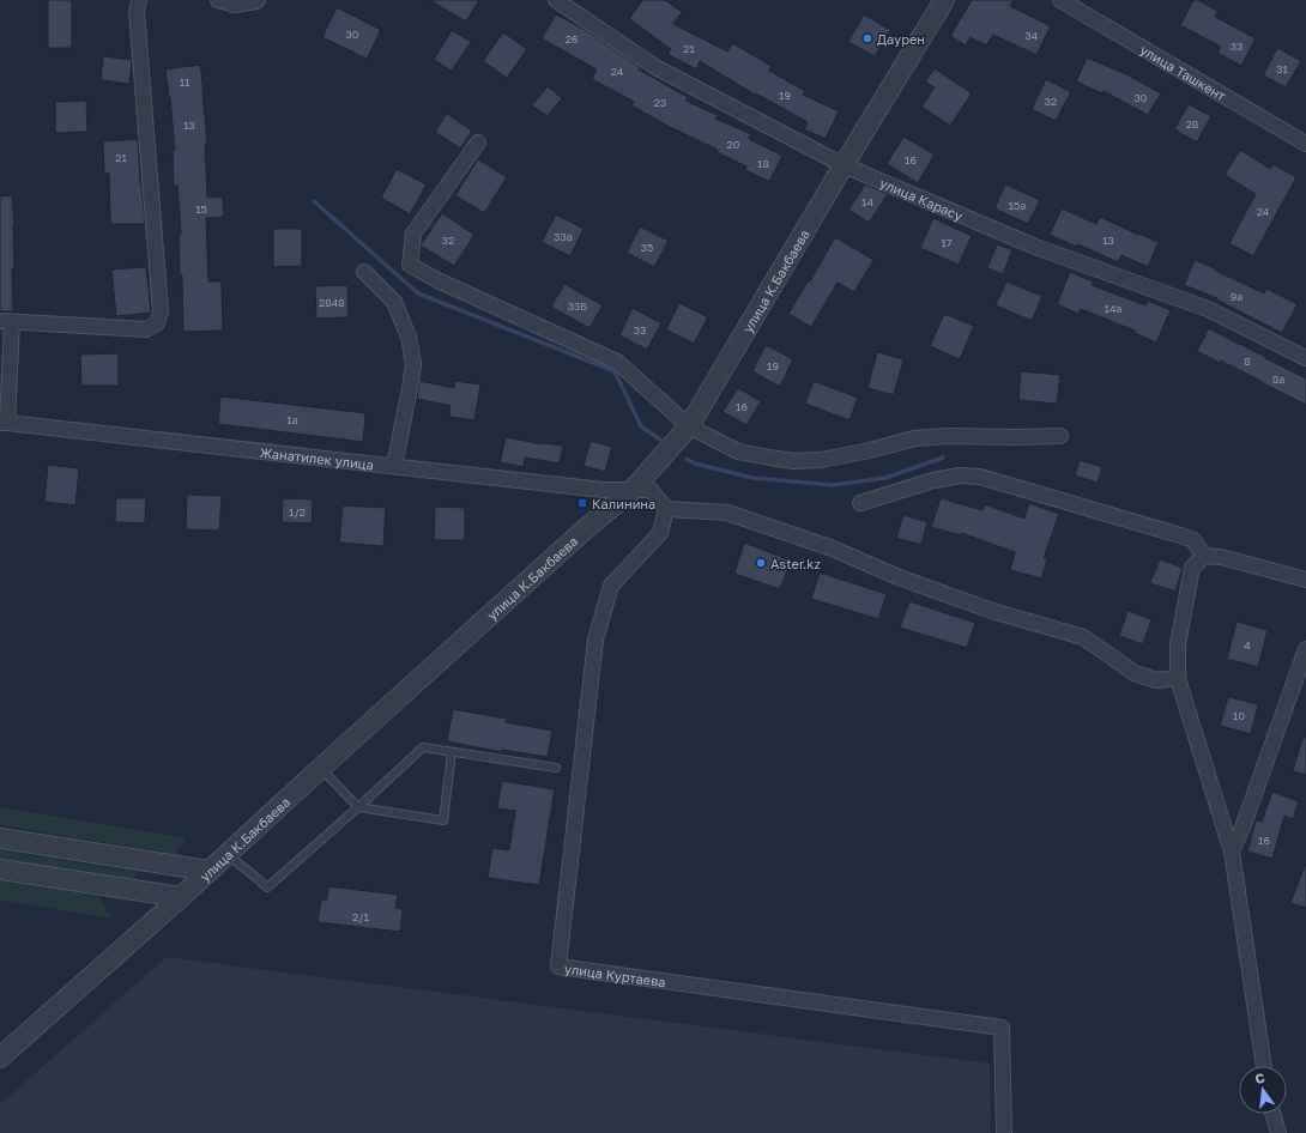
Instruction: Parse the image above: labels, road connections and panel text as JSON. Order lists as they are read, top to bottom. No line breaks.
{"streets":{"street":["улица Ташкент","улица Карасу","улица К.Бакбаева","Жанатилек улица","улица Куртаева"]},"crossings":[["улица Карасу","улица К.Бакбаева"],["улица К.Бакбаева","Жанатилек улица"]],"places":{"other":["Даурен","Aster.kz"],"transit":["Калинина"]},"house_numbers":["30","34","26","33","21","31","24","11","19","30","32","23","28","13","20","21","16","18","14","15а","15","24","33а","32","13","17","35","9а","2848","33Б","14а","33","8","19","8а","16","1а","1/2","4","10","16","2/1"],"north":"top"}
